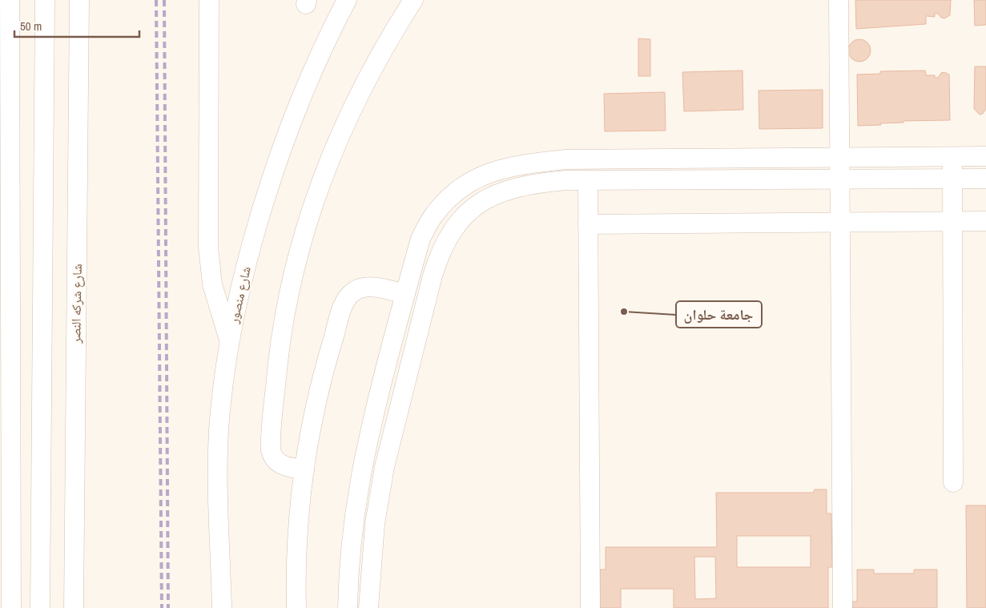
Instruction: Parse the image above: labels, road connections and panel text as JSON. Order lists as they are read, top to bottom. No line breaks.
{"streets":{"street":["شارع منصور","شارع شركه النصر"]},"places":["جامعة حلوان"],"scale_bar":"50 m"}
